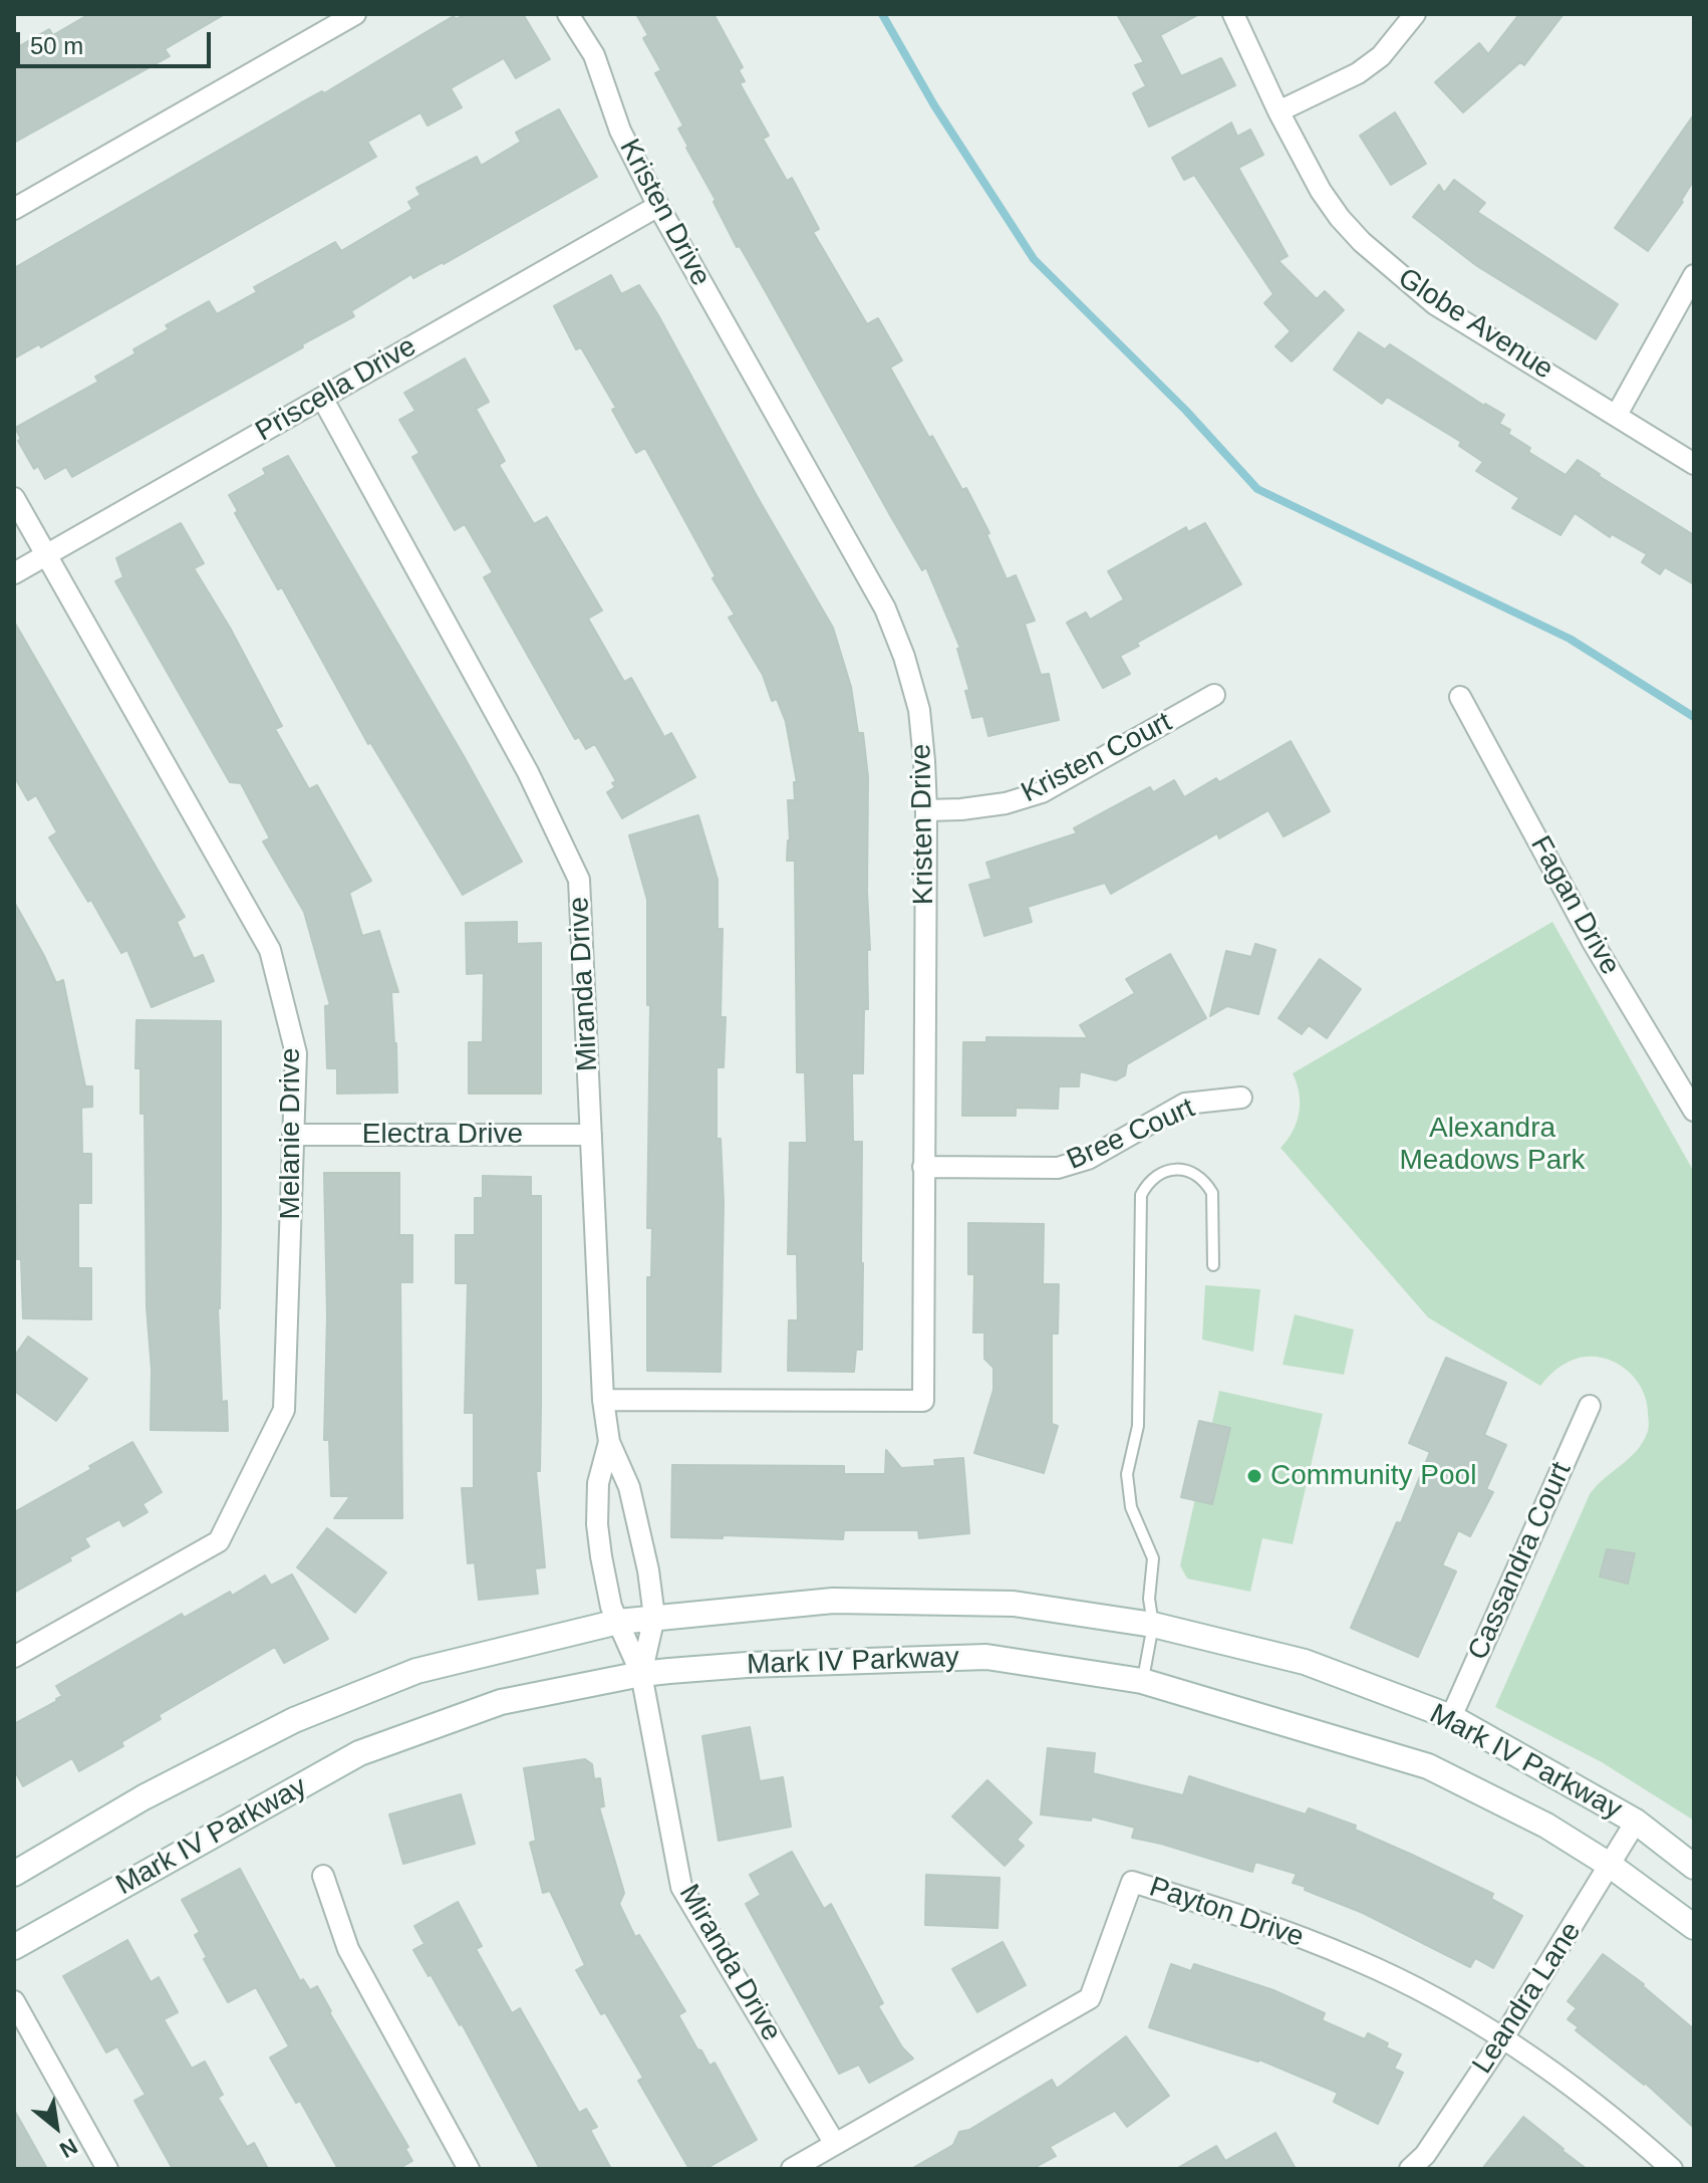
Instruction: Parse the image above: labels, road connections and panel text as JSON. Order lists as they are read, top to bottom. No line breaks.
{"streets":{"main road":["Mark IV Parkway"],"street":["Kristen Drive","Globe Avenue","Priscella Drive","Kristen Court","Fagan Drive","Miranda Drive","Melanie Drive","Electra Drive","Bree Court","Cassandra Court","Payton Drive","Leandra Lane"]},"crossings":[["Kristen Drive","Priscella Drive"],["Kristen Drive","Kristen Court"],["Kristen Drive","Miranda Drive"],["Kristen Drive","Bree Court"],["Priscella Drive","Miranda Drive"],["Priscella Drive","Melanie Drive"],["Miranda Drive","Electra Drive"],["Miranda Drive","Mark IV Parkway"],["Miranda Drive","Payton Drive"],["Melanie Drive","Electra Drive"],["Cassandra Court","Mark IV Parkway"],["Mark IV Parkway","Leandra Lane"],["Payton Drive","Leandra Lane"]],"parks":["Alexandra Meadows Park"],"places":["Community Pool"],"scale_bar":"50 m","north":"bottom right"}
